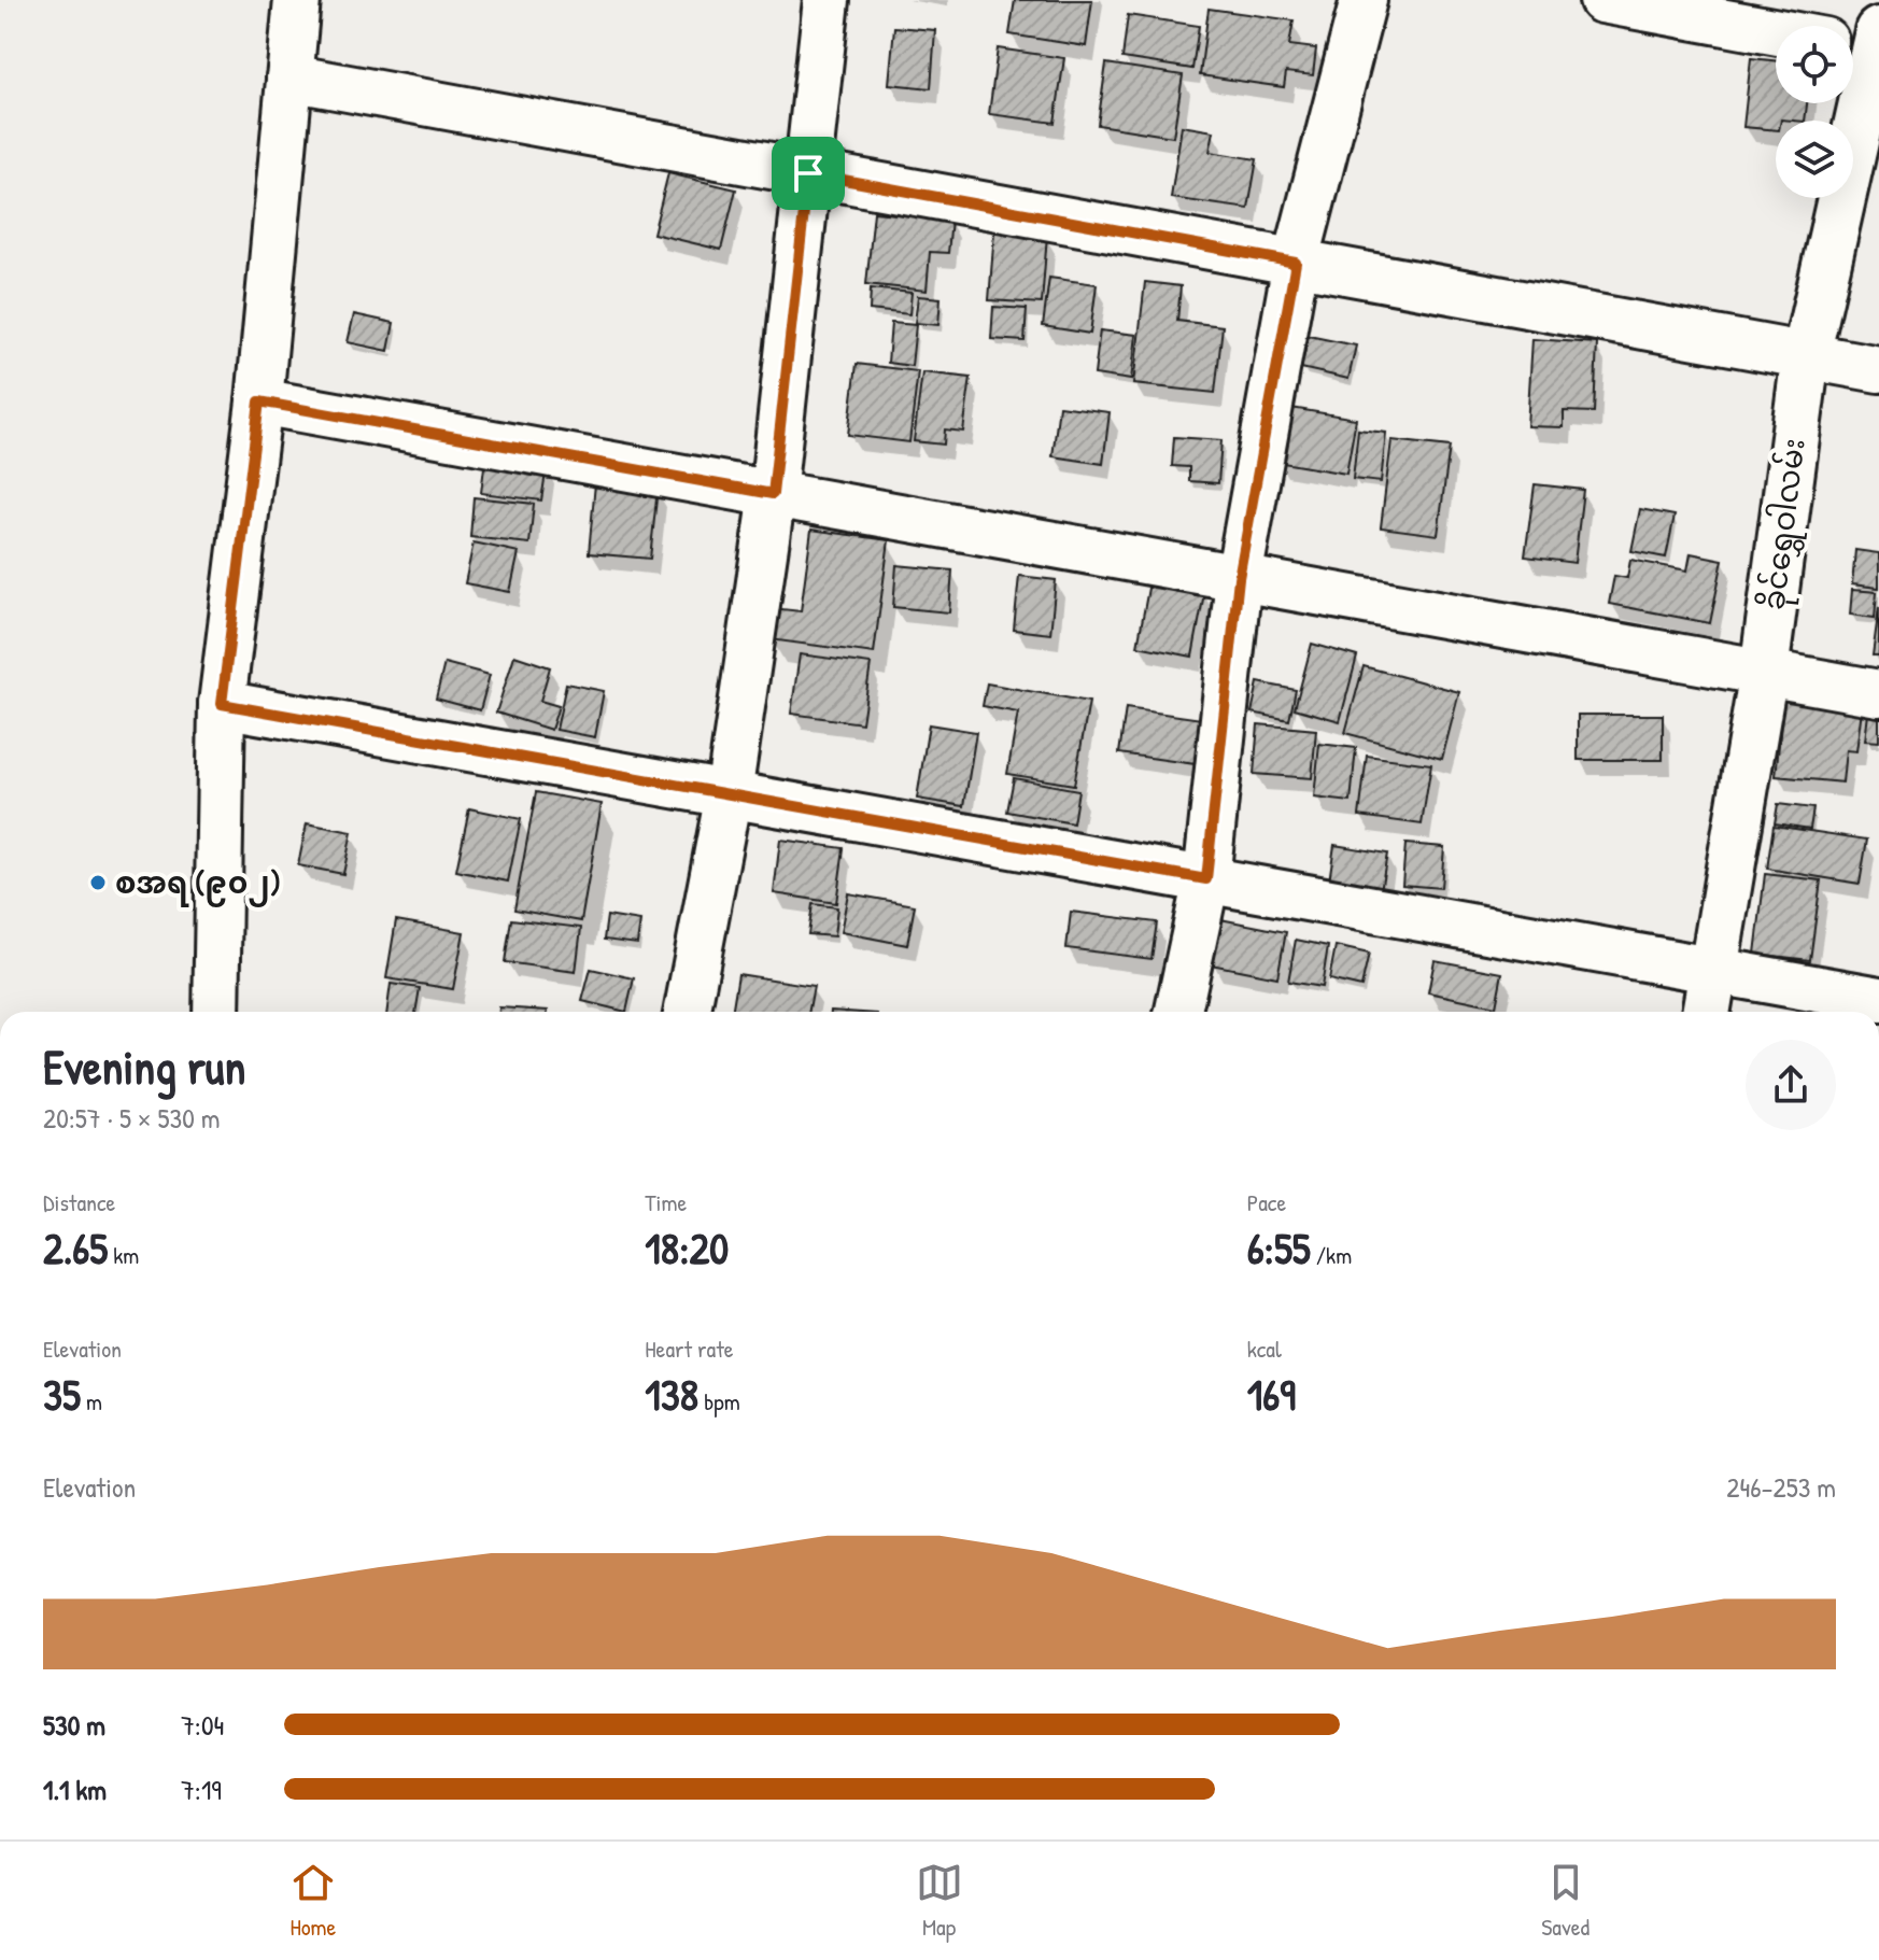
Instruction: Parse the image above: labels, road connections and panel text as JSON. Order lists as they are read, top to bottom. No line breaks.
{"streets":{"street":["ခိုင်ရွှေဝါလမ်း"]},"places":["စအရ (၉၀၂)"],"page":{"heading":["Evening run","20:57 · 5 × 530 m"],"stats":[["Distance","2.65 km"],["Time","18:20"],["Pace","6:55 /km"],["Elevation","35 m"],["Heart rate","138 bpm"],["kcal","169"]],"chart":["Elevation","246–253 m"],"list":[{"name":"530 m","note":"7:04"},{"name":"1.1 km","note":"7:19"}],"tabs":["Home","Map","Saved"]}}
